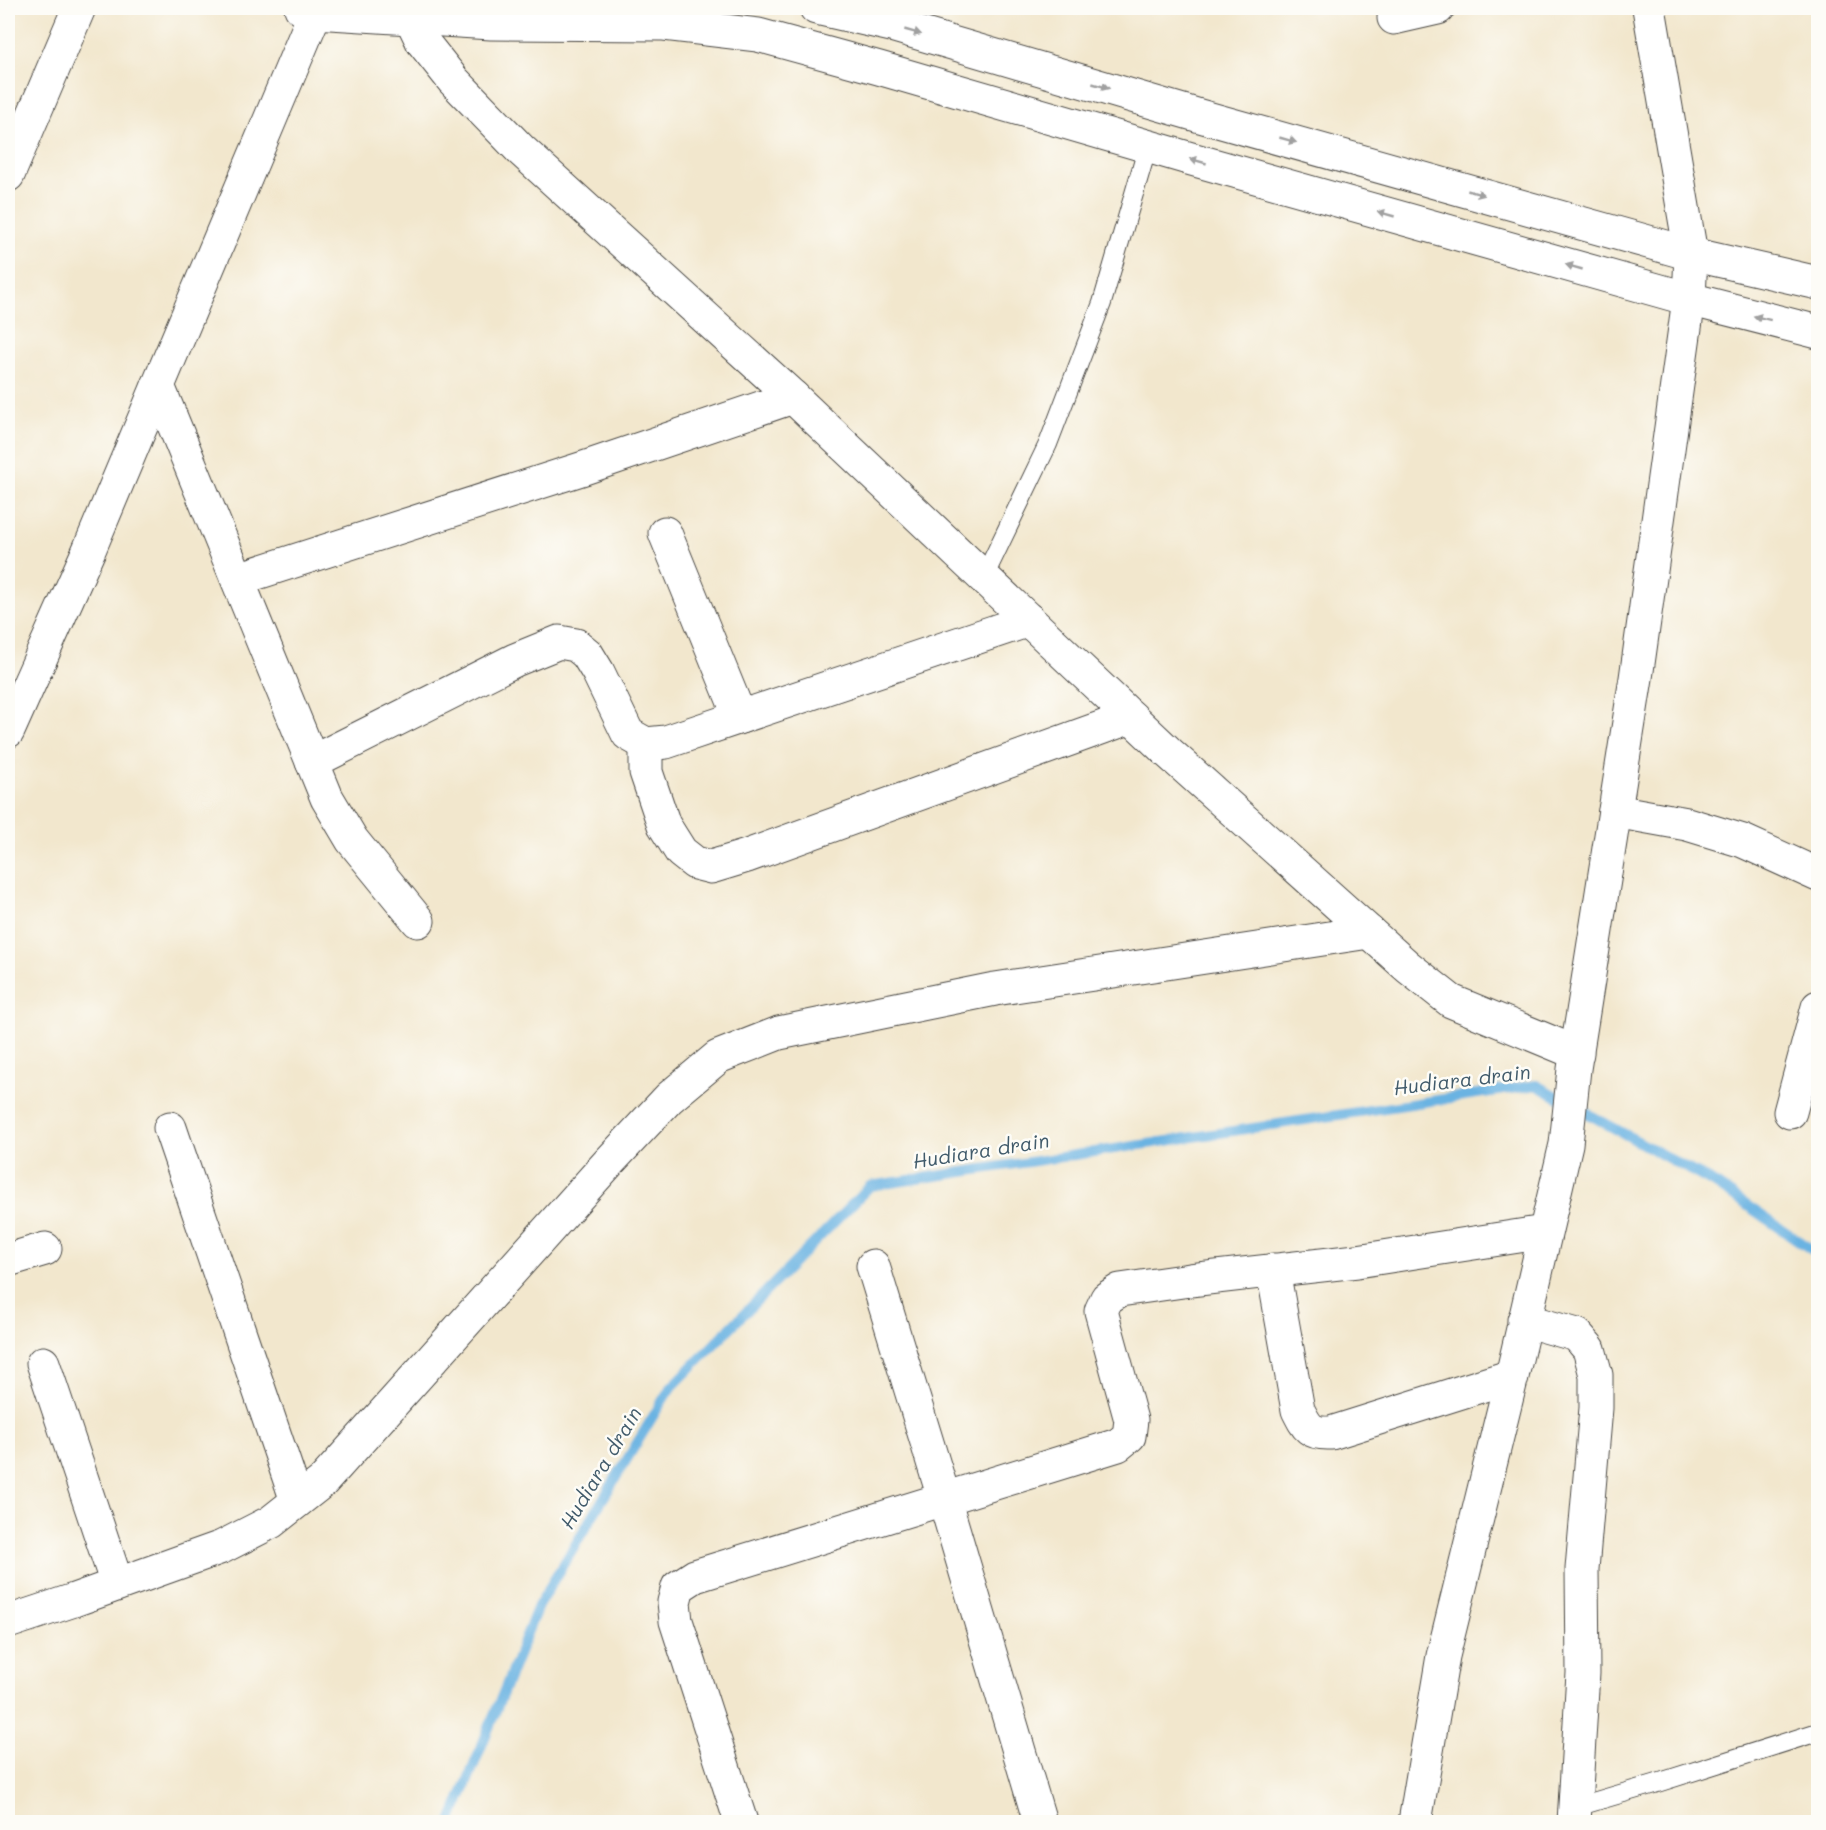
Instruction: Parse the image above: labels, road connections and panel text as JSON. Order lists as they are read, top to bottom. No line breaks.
{"water":["Hudiara drain"]}
